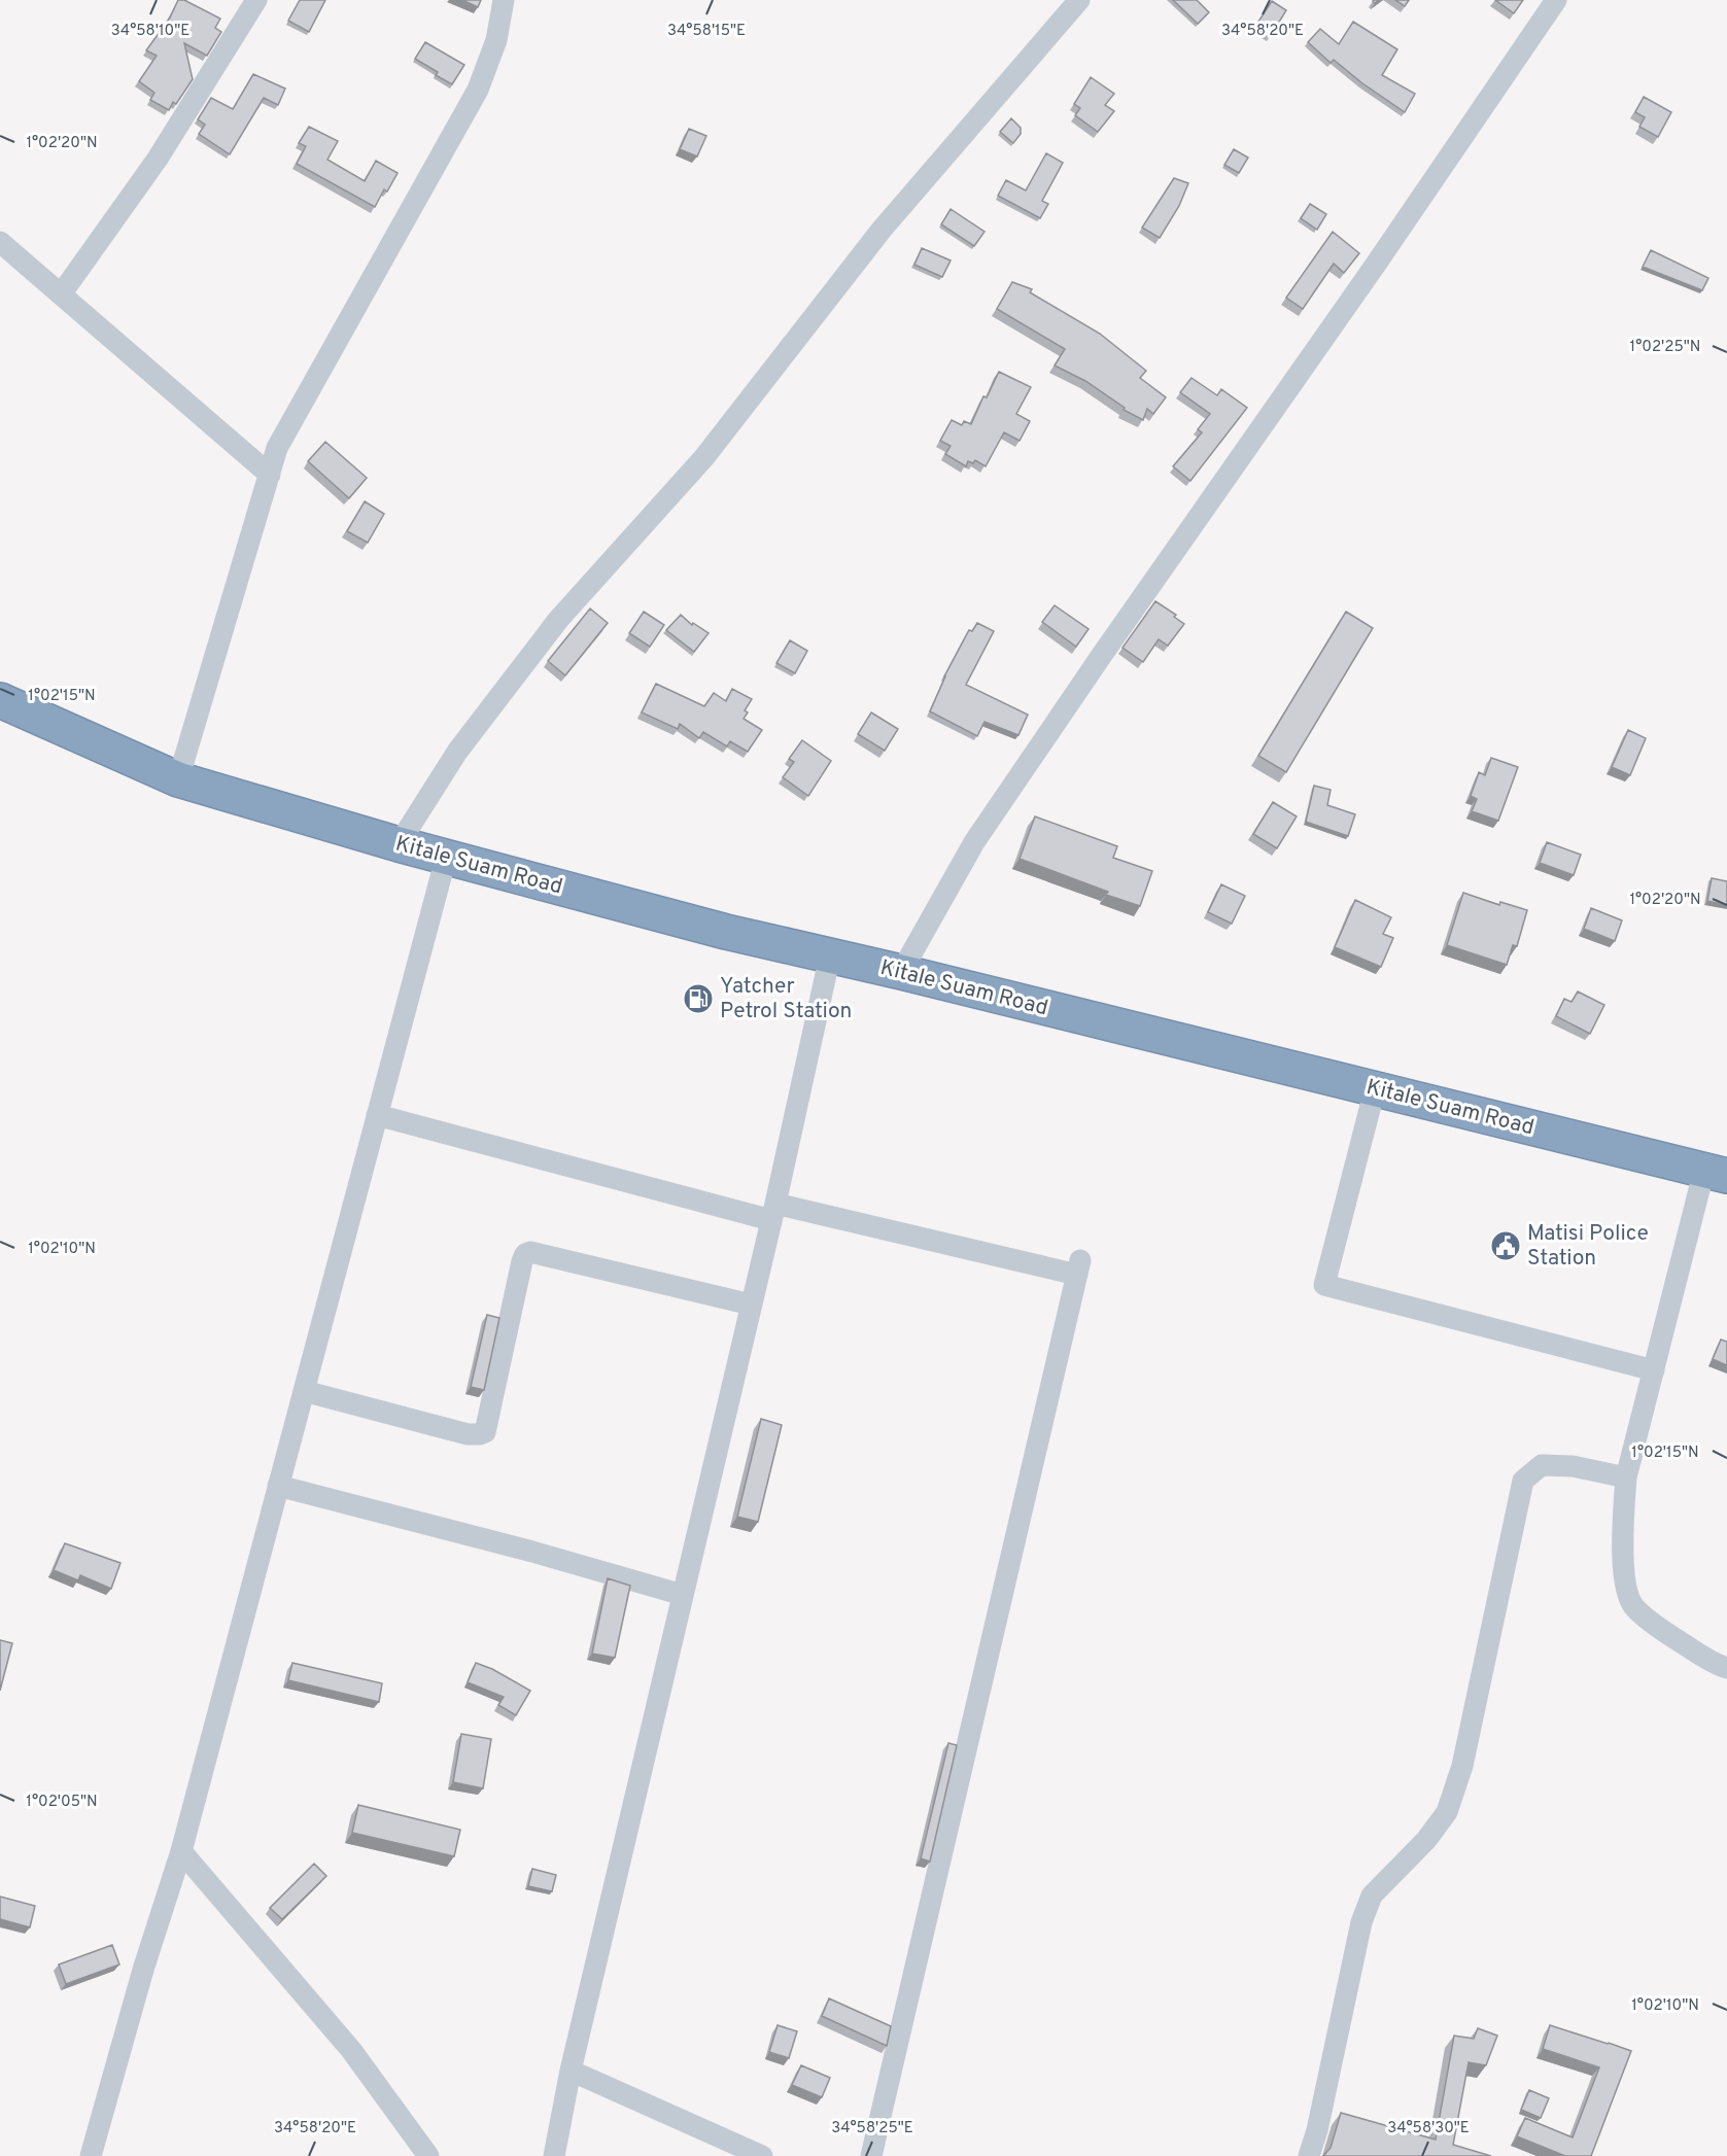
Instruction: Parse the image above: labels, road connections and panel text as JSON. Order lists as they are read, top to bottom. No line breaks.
{"streets":{"highway":["Kitale Suam Road"]},"places":{"fuel station":["Yatcher Petrol Station"],"public building":["Matisi Police Station"]},"coordinates":["34°58'10\"E","34°58'20\"E","34°58'15\"E","1°02'20\"N","1°02'25\"N","1°02'15\"N","1°02'10\"N","1°02'05\"N","34°58'25\"E","34°58'30\"E"]}
